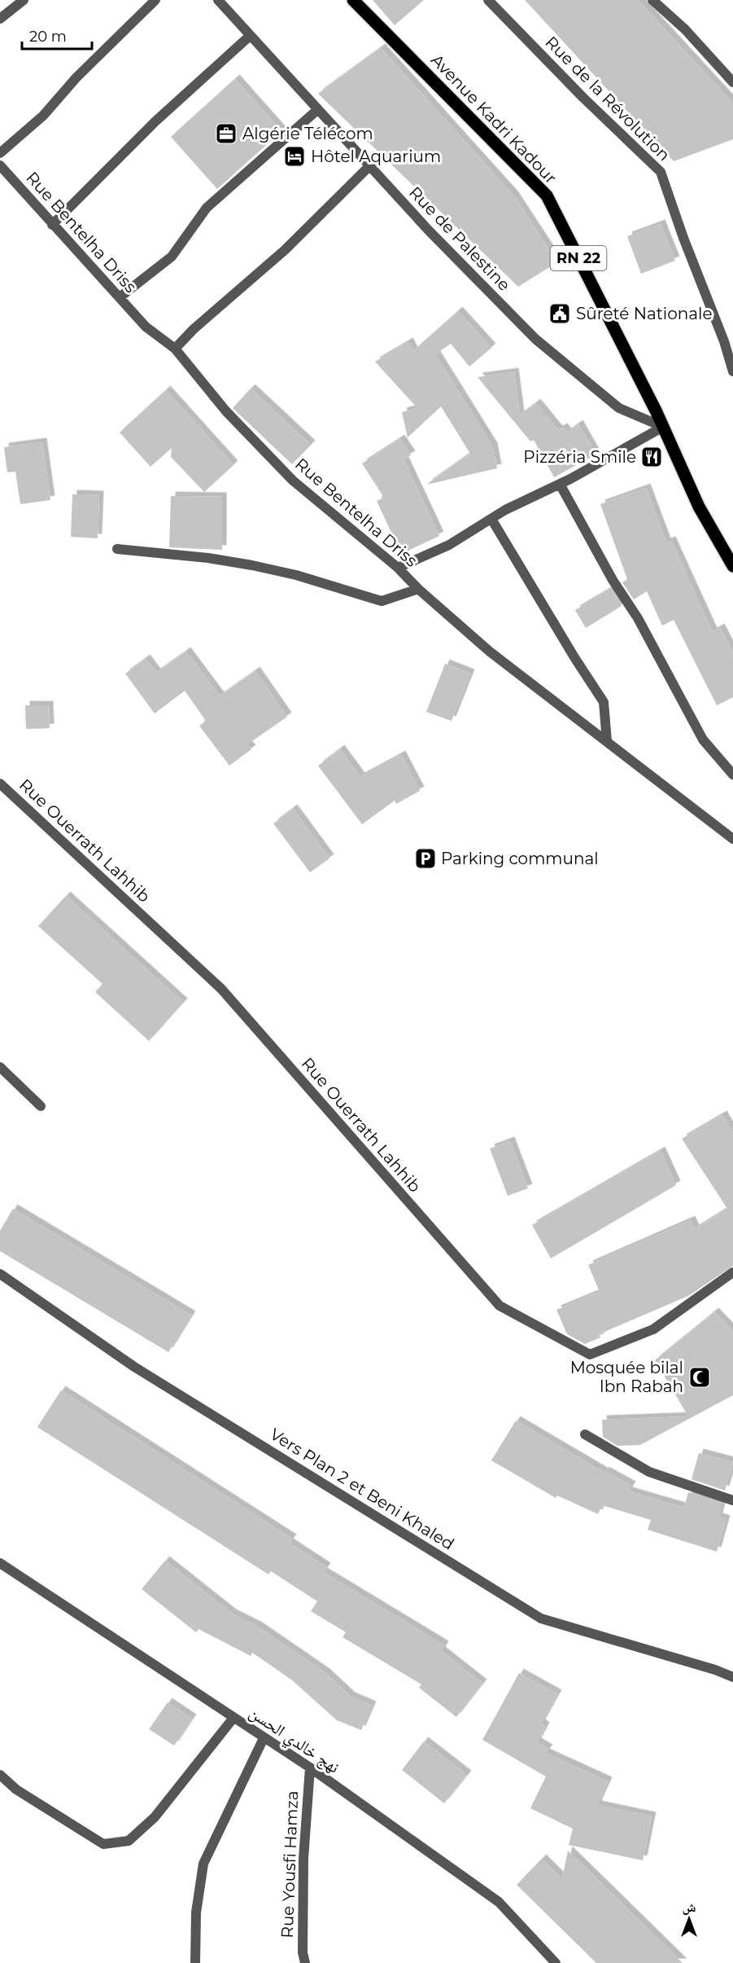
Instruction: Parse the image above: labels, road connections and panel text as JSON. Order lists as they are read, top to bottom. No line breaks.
{"streets":{"main road":["Avenue Kadri Kadour","RN 22"],"street":["Rue de la Révolution","Rue Bentelha Driss","Rue de Palestine","Rue Ouerrath Lahhib","Vers Plan 2 et Beni Khaled","نهج خالدي الحسن","Rue Yousfi Hamza"]},"crossings":[["Avenue Kadri Kadour","Rue de Palestine"],["نهج خالدي الحسن","Rue Yousfi Hamza"]],"places":{"office":["Algérie Télécom"],"hotel":["Hôtel Aquarium"],"public building":["Sûreté Nationale"],"restaurant":["Pizzéria Smile"],"parking":["Parking communal"],"mosque":["Mosquée bilal Ibn Rabah"]},"scale_bar":"20 m","north":"top"}
